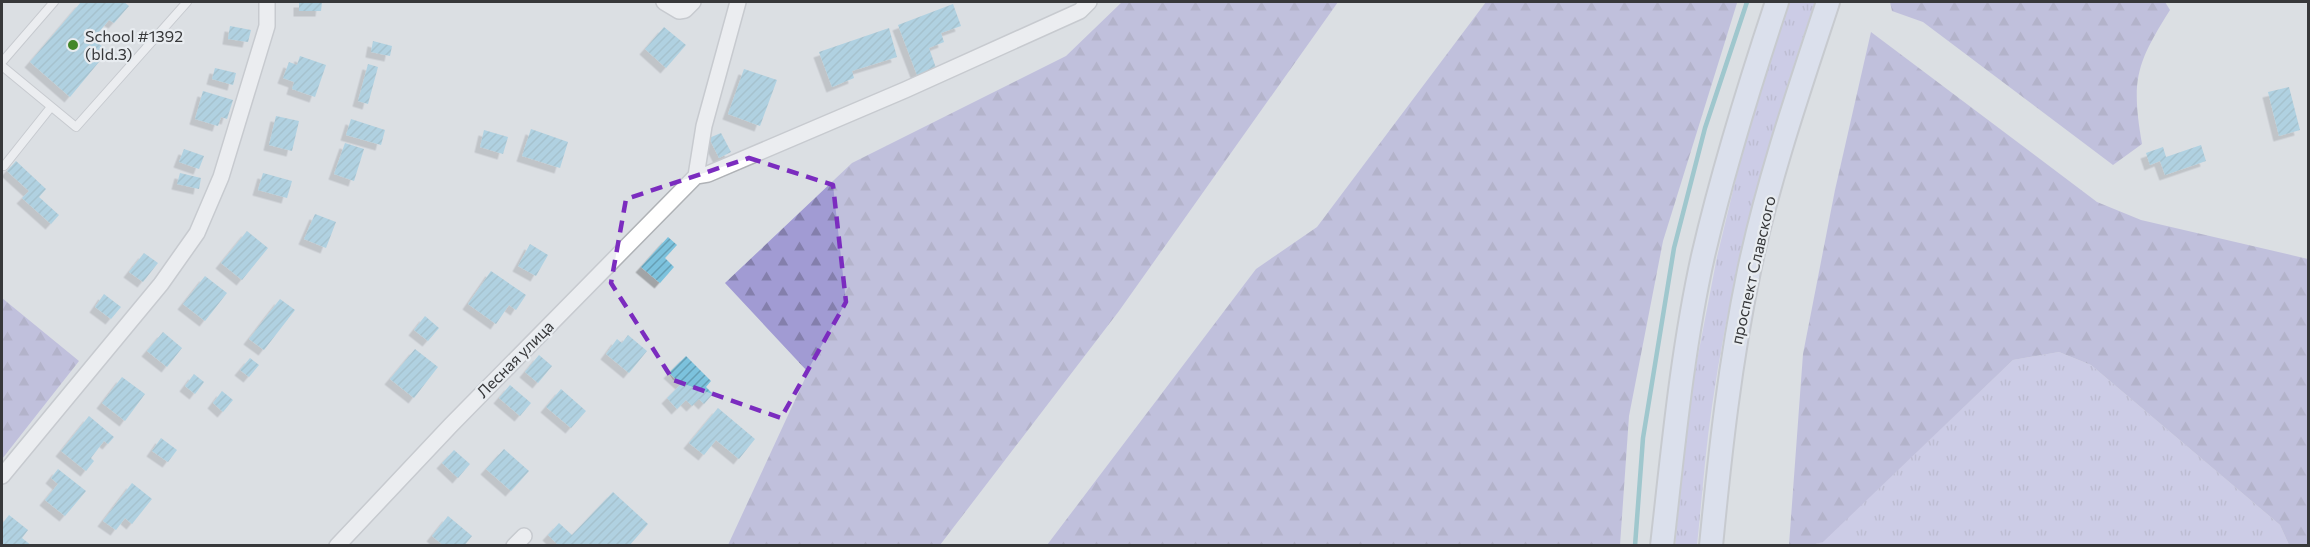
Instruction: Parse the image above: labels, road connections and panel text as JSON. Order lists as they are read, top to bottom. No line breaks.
{"streets":{"main road":["проспект Славского"],"street":["Лесная улица"]},"places":["School #1392 (bld.3)"]}
